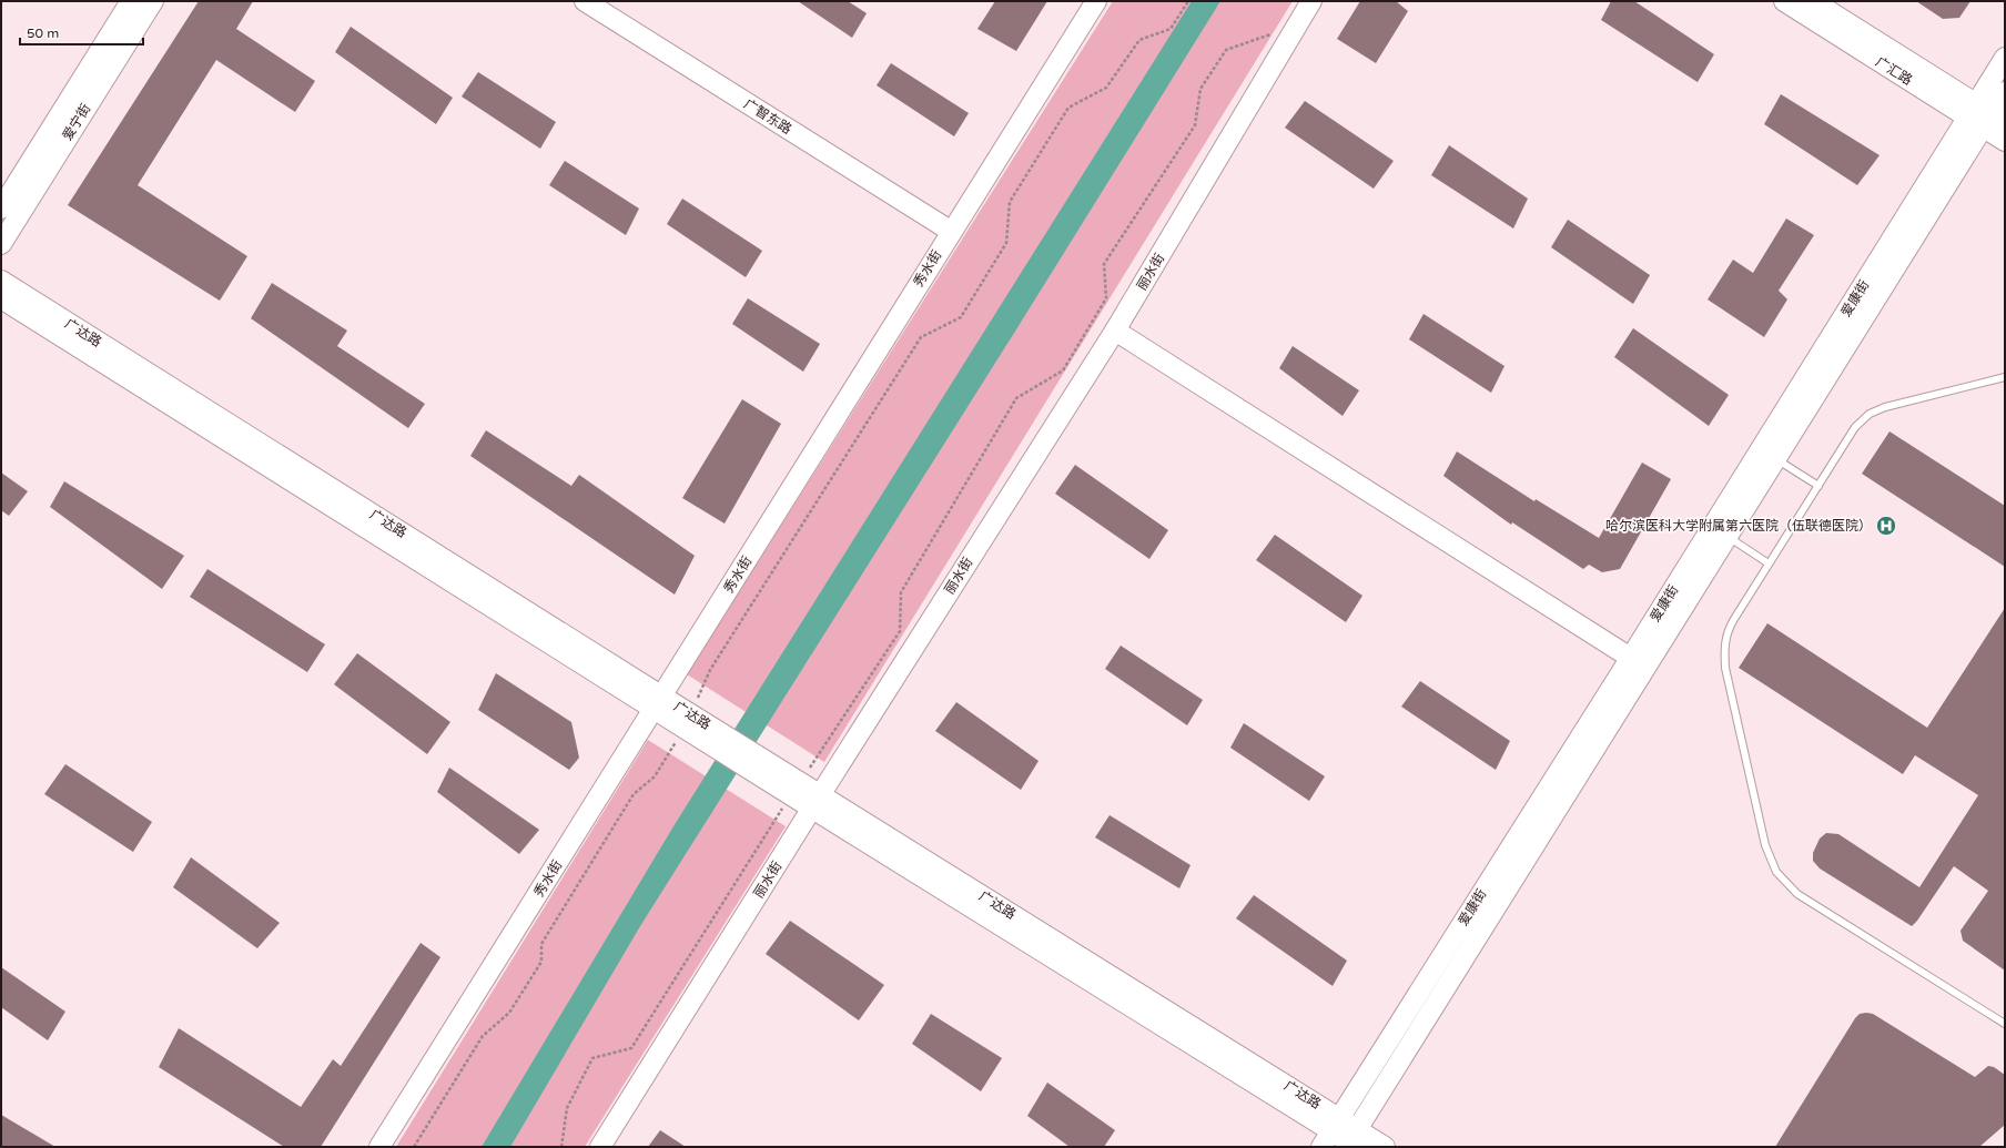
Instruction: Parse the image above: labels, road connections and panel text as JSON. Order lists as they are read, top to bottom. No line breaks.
{"streets":{"main road":["广汇路","广智东路","爱宁街","秀水街","丽水街","爱康街","广达路"]},"crossings":[["广汇路","爱康街"],["广智东路","秀水街"],["秀水街","广达路"],["丽水街","广达路"],["爱康街","广达路"]],"places":{"hospital":["哈尔滨医科大学附属第六医院（伍联德医院）"]},"scale_bar":"50 m"}
